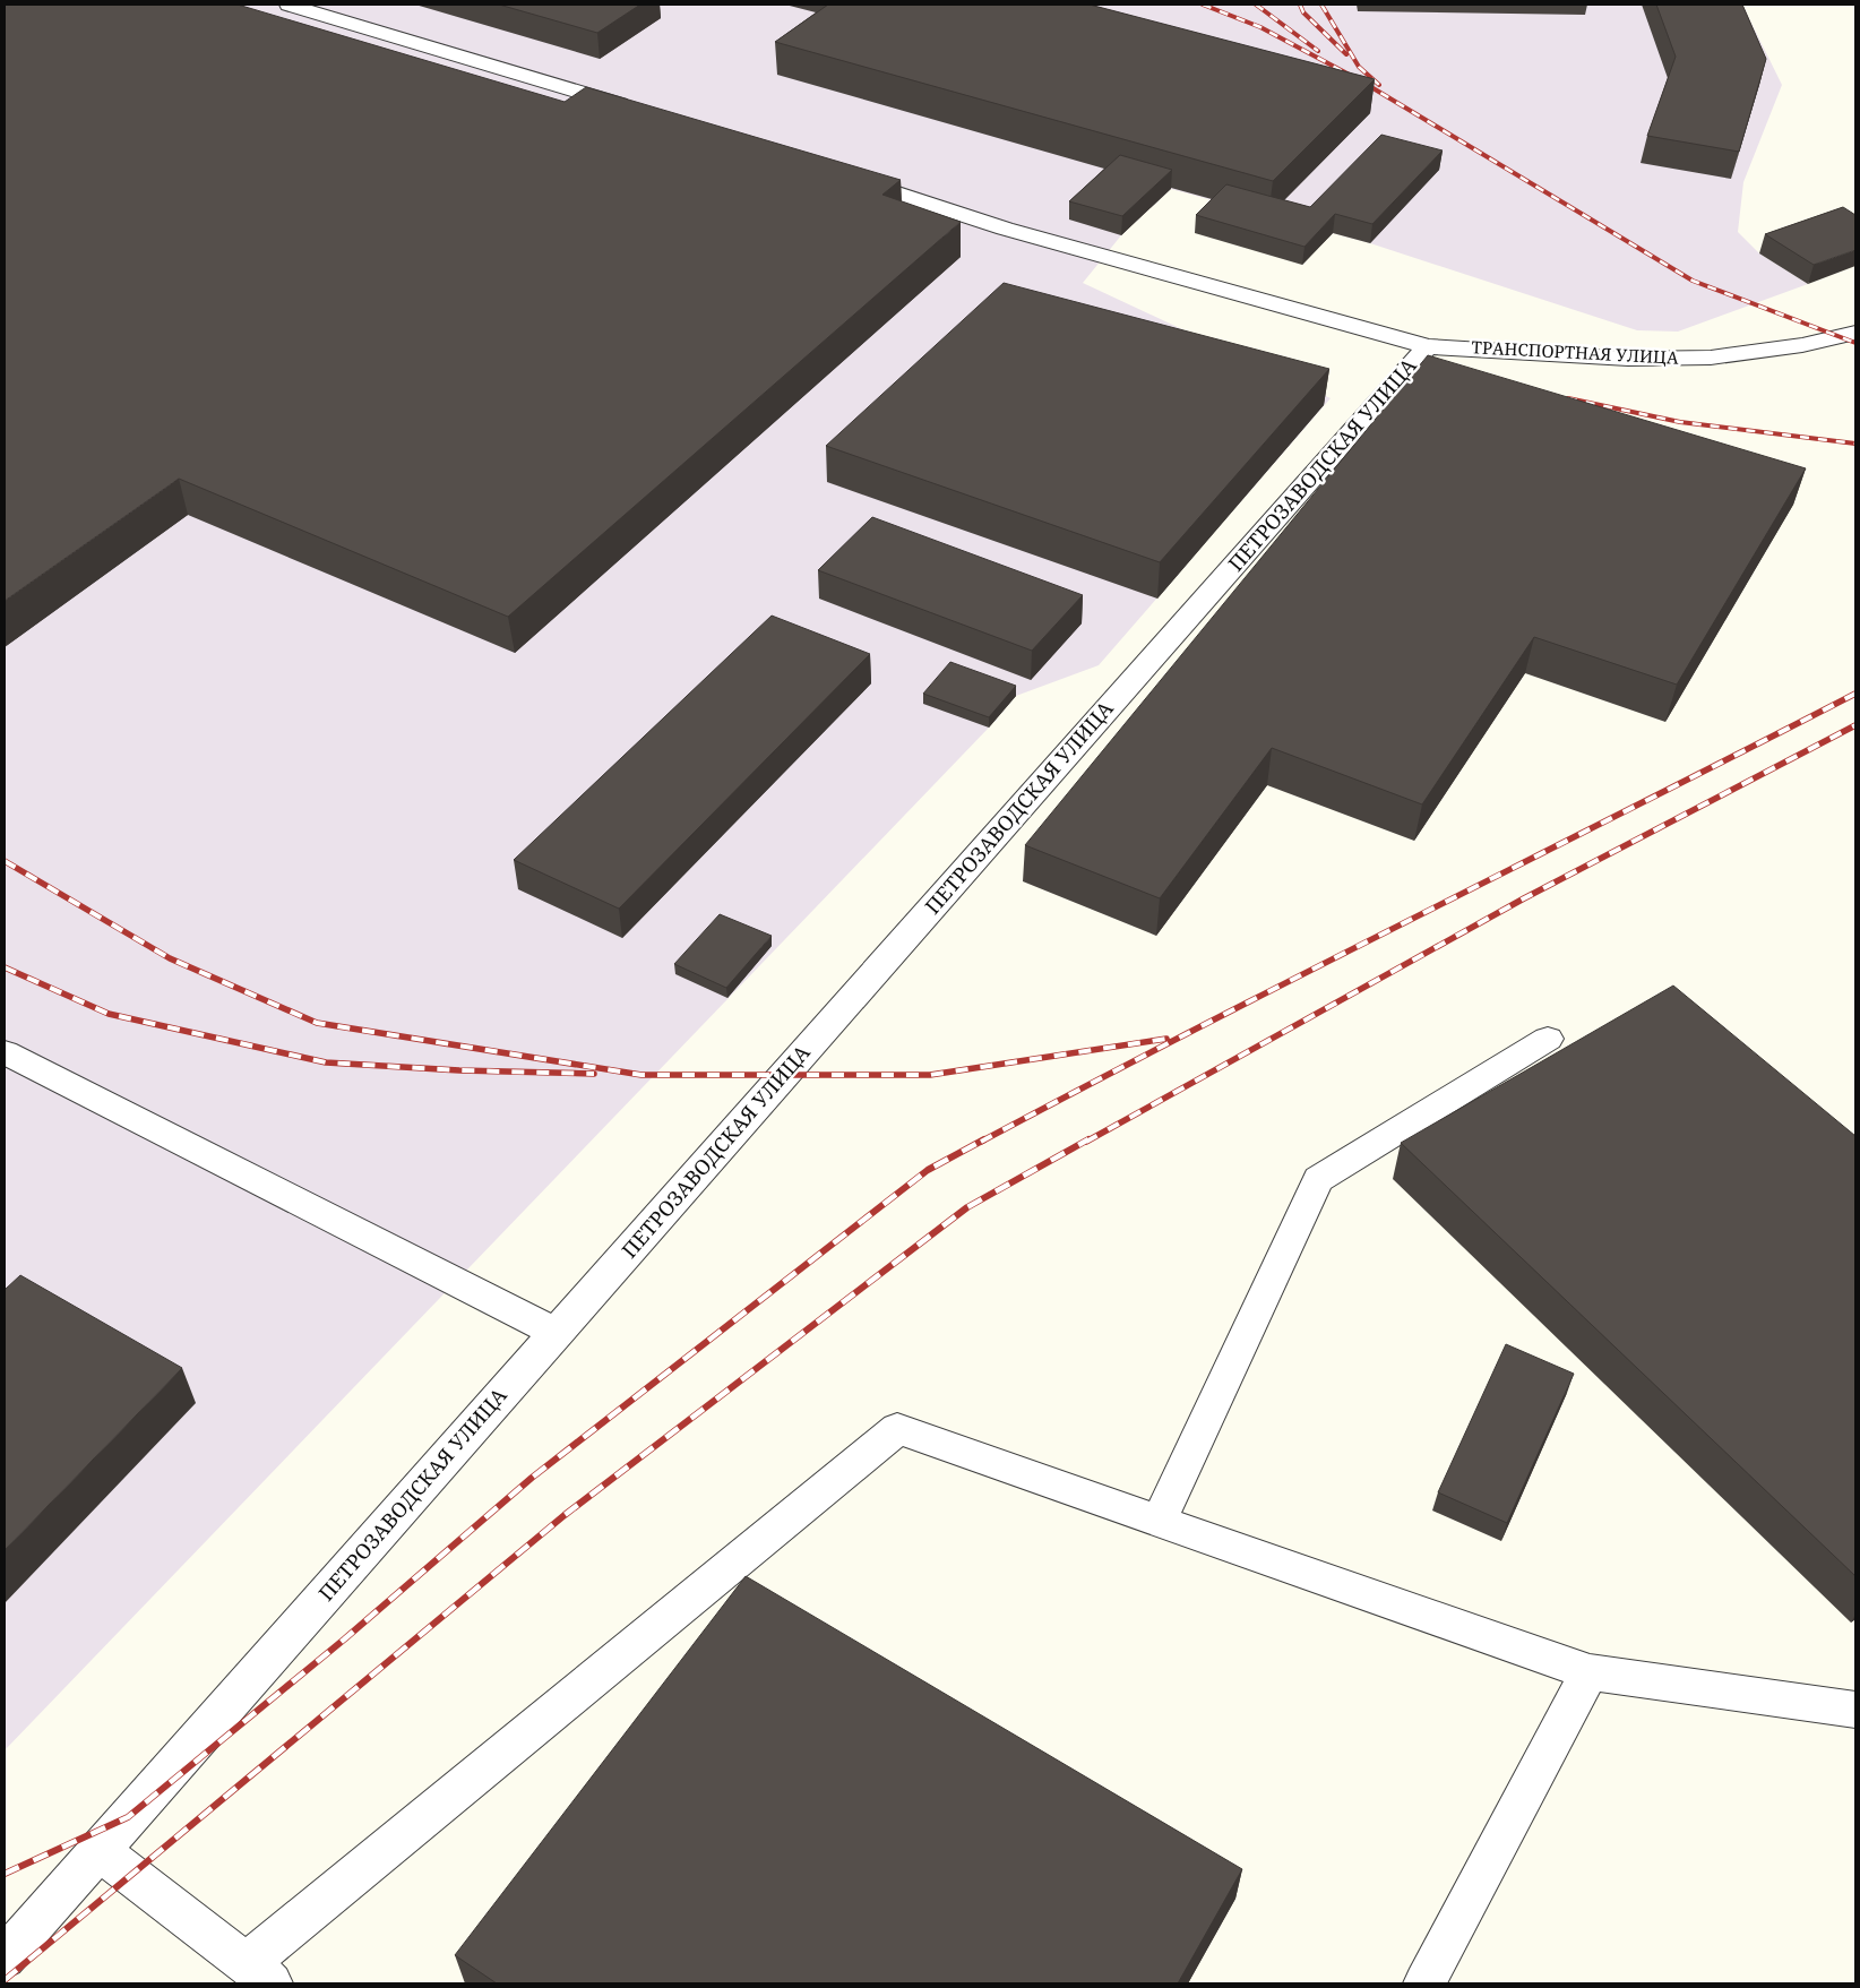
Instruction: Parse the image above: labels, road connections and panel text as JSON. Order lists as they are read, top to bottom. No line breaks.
{"streets":{"street":["ТРАНСПОРТНАЯ УЛИЦА","ПЕТРОЗАВОДСКАЯ УЛИЦА"]},"crossings":[["ТРАНСПОРТНАЯ УЛИЦА","ПЕТРОЗАВОДСКАЯ УЛИЦА"]]}
